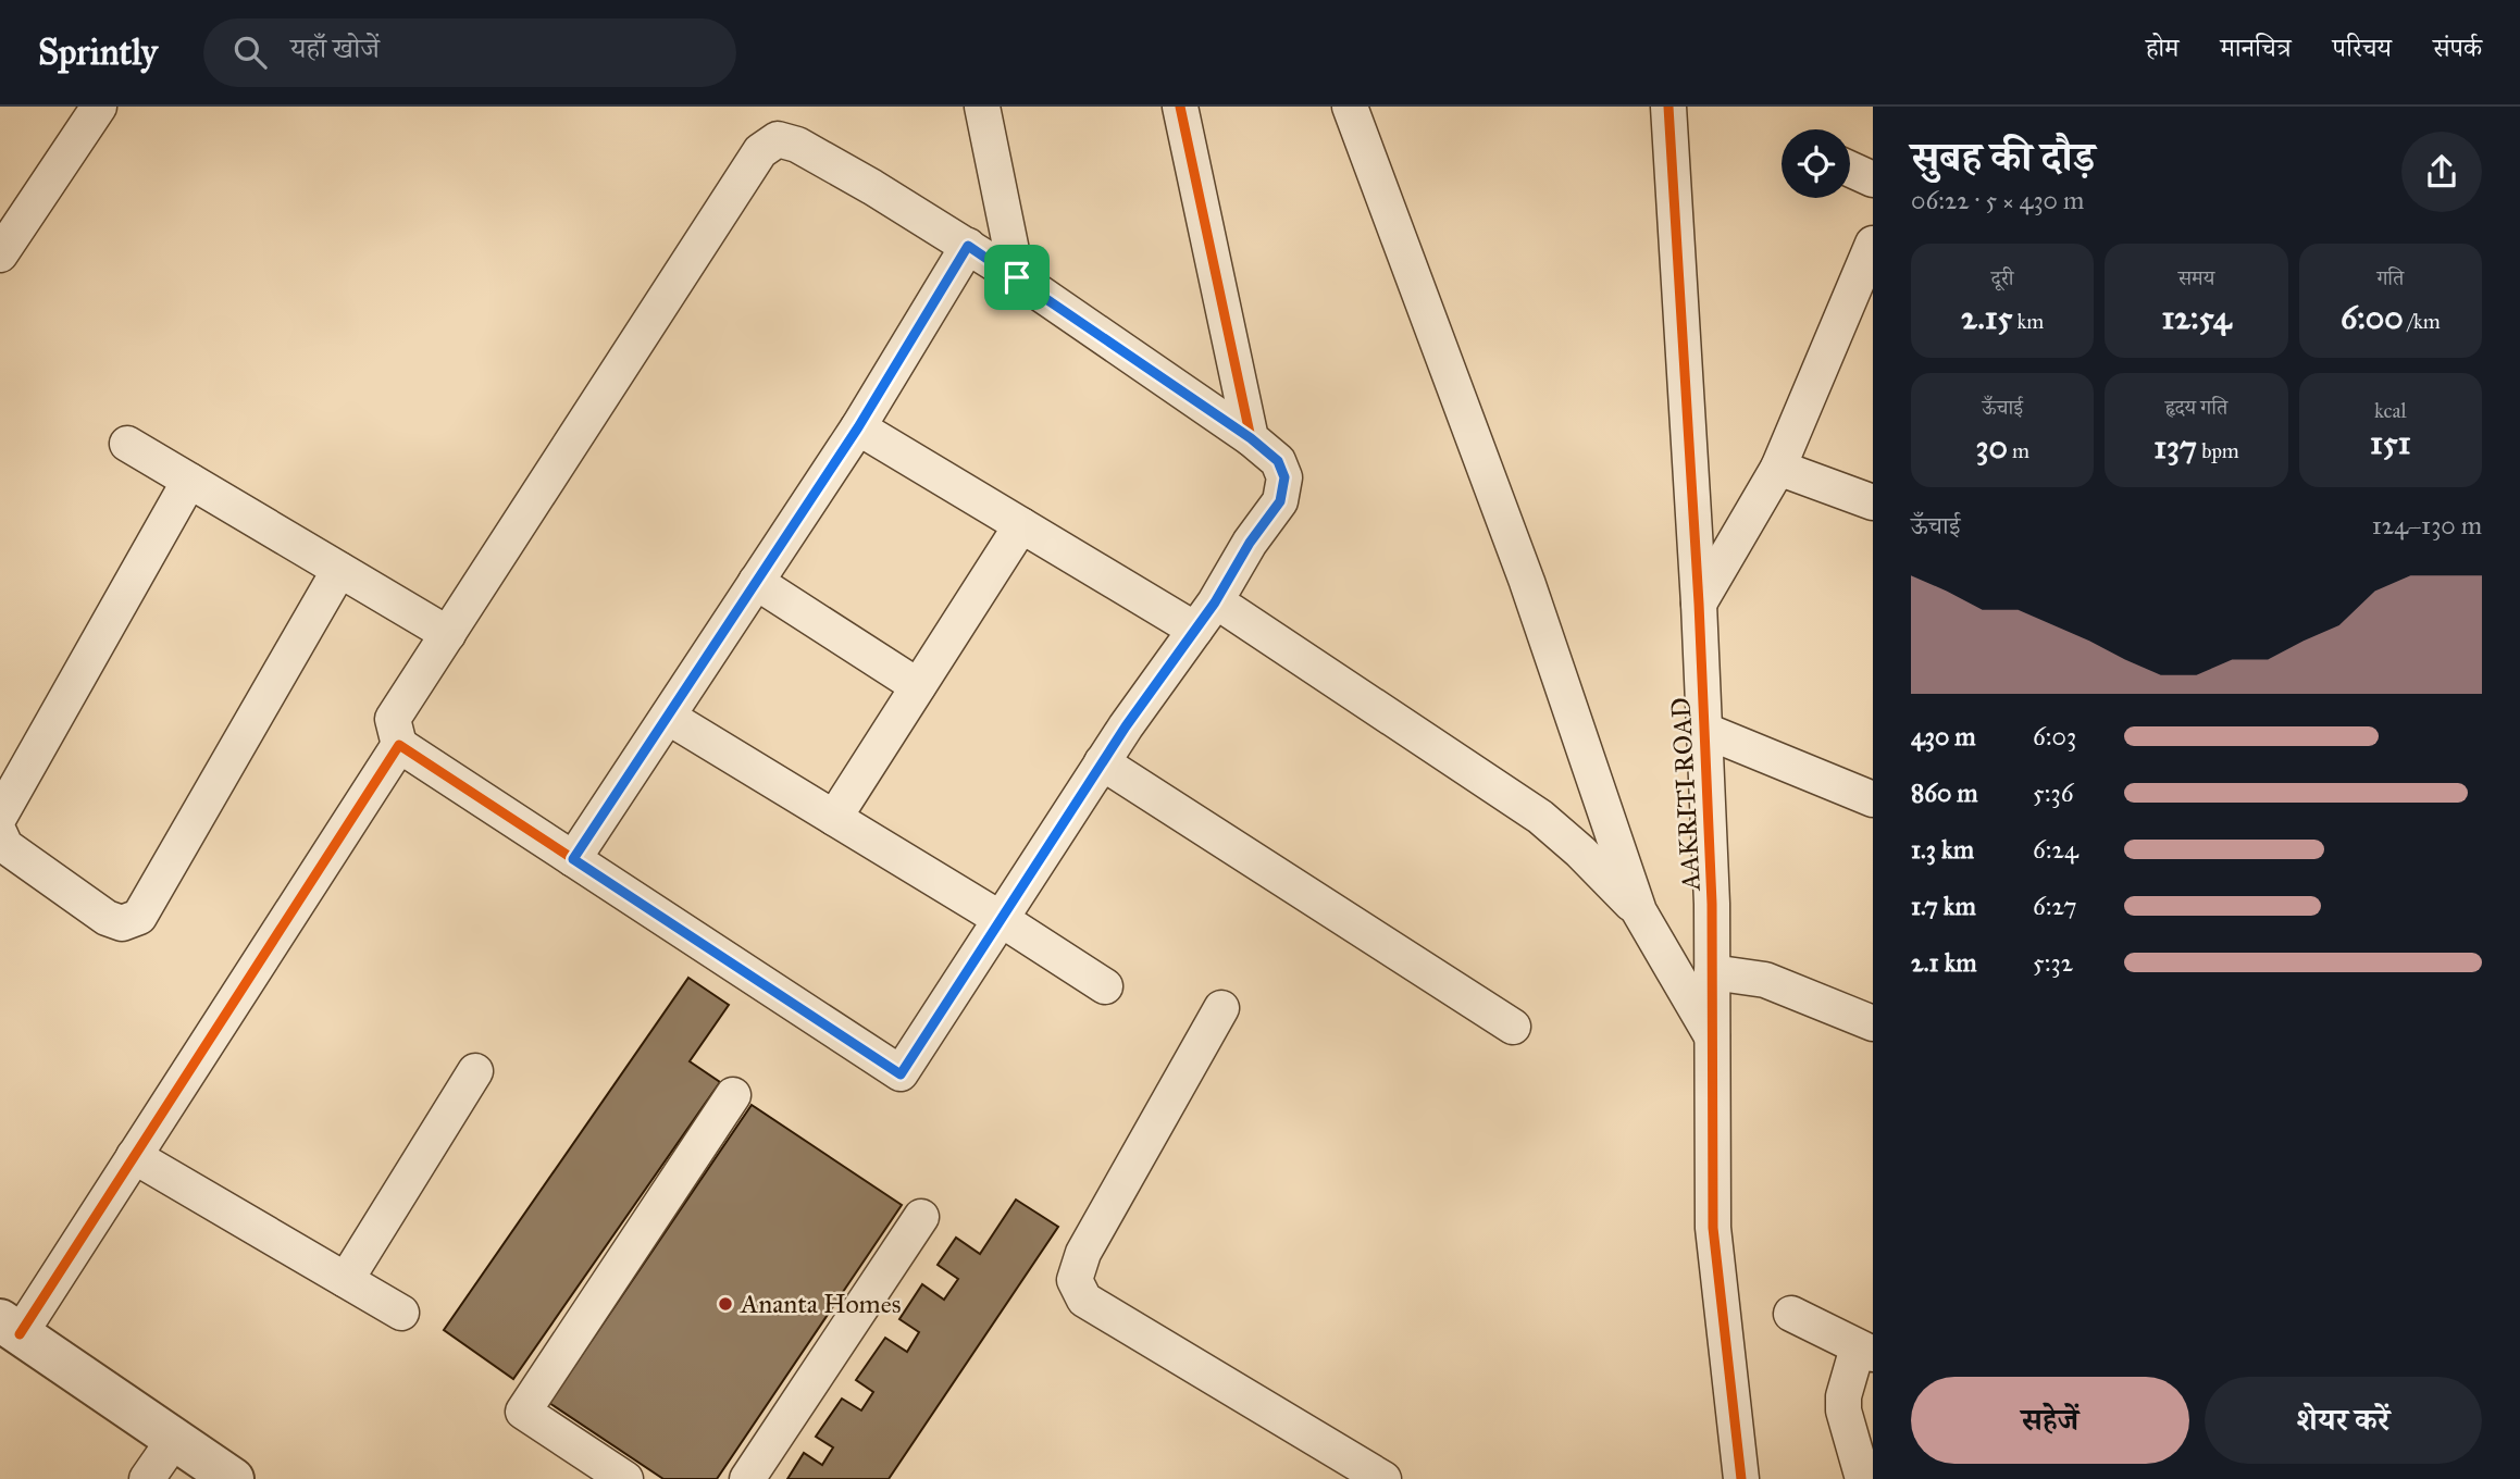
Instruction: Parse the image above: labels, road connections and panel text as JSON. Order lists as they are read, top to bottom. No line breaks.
{"streets":{"street":["AAKRITI ROAD"]},"places":["Ananta Homes"],"page":{"header":"Sprintly","search":"यहाँ खोजें","nav":["होम","मानचित्र","परिचय","संपर्क"],"heading":["सुबह की दौड़","06:22 · 5 × 430 m"],"stats":[["दूरी","2.15 km"],["समय","12:54"],["गति","6:00 /km"],["ऊँचाई","30 m"],["हृदय गति","137 bpm"],["kcal","151"]],"chart":["ऊँचाई","124–130 m"],"list":[{"name":"430 m","note":"6:03"},{"name":"860 m","note":"5:36"},{"name":"1.3 km","note":"6:24"},{"name":"1.7 km","note":"6:27"},{"name":"2.1 km","note":"5:32"}],"buttons":["सहेजें","शेयर करें"]}}
